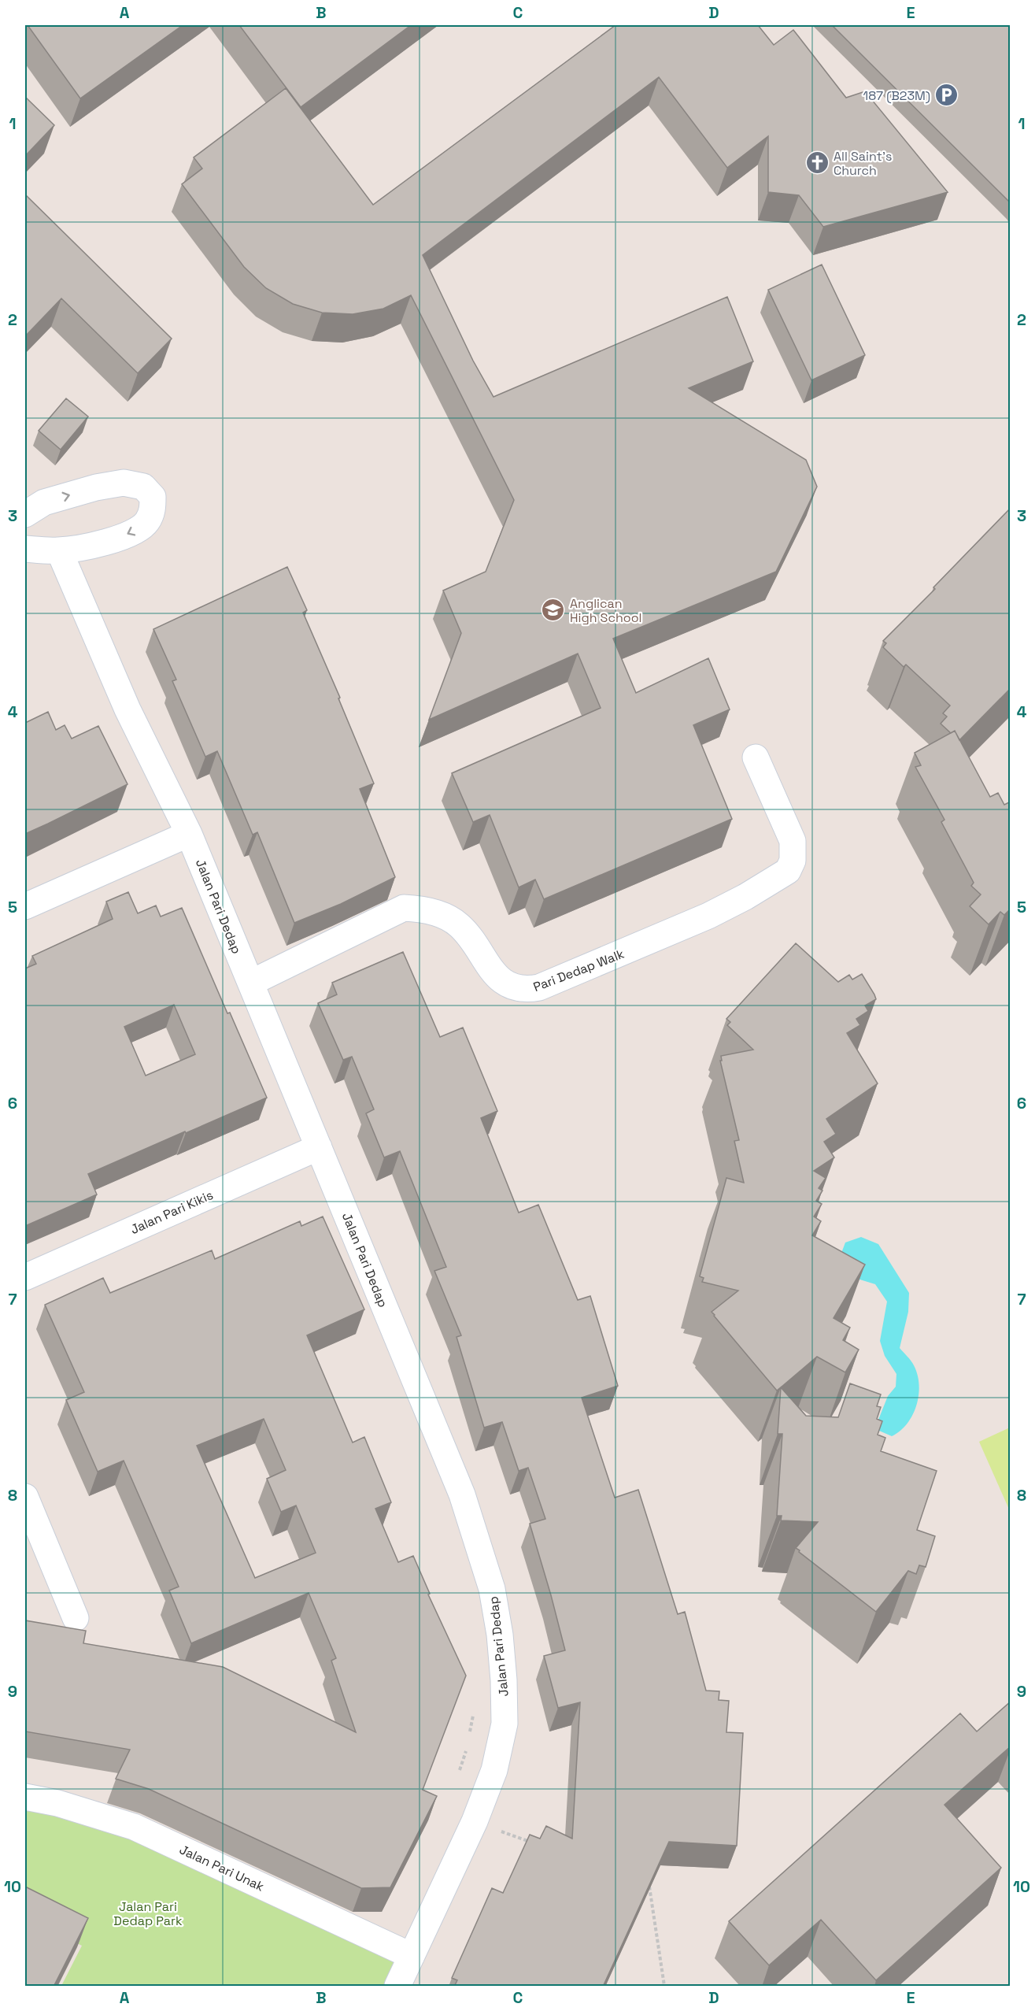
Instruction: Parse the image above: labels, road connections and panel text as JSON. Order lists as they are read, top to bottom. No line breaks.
{"streets":{"street":["Jalan Pari Dedap","Pari Dedap Walk","Jalan Pari Kikis","Jalan Pari Unak"]},"crossings":[["Jalan Pari Dedap","Pari Dedap Walk"],["Jalan Pari Dedap","Jalan Pari Kikis"],["Jalan Pari Dedap","Jalan Pari Unak"]],"parks":["Jalan Pari Dedap Park"],"places":{"parking":["187 (B23M)"],"church":["All Saint's Church"],"school or university":["Anglican High School"]},"grid":{"columns":["A","B","C","D","E"],"rows":["1","2","3","4","5","6","7","8","9","10"]}}
